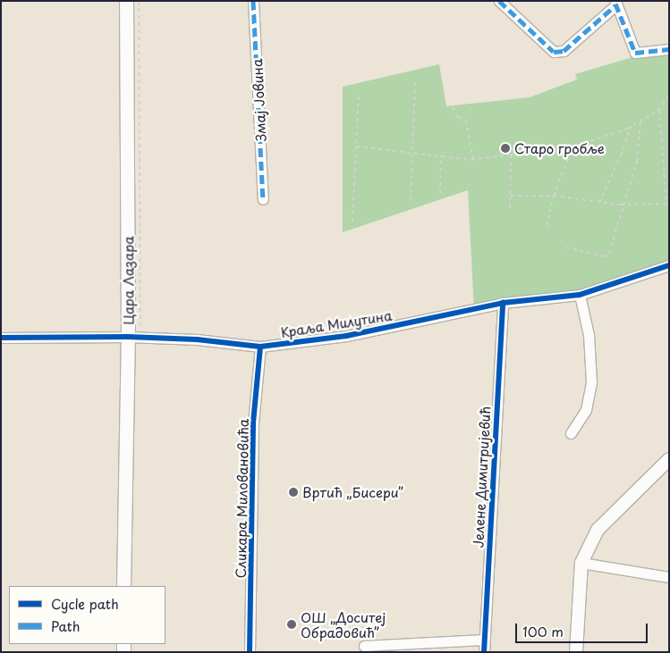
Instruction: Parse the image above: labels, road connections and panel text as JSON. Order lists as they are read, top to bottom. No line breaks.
{"streets":{"main road":["Цара Лазара"],"street":["Змај Јовина","Краља Милутина","Јелене Димитријевић","Сликара Миловановића"]},"crossings":[["Цара Лазара","Краља Милутина"],["Краља Милутина","Јелене Димитријевић"],["Краља Милутина","Сликара Миловановића"]],"places":["Старо гробље","Вртић „Бисери”","ОШ „Доситеј Обрадовић”"],"legend":["Cycle path","Path"],"scale_bar":"100 m"}
